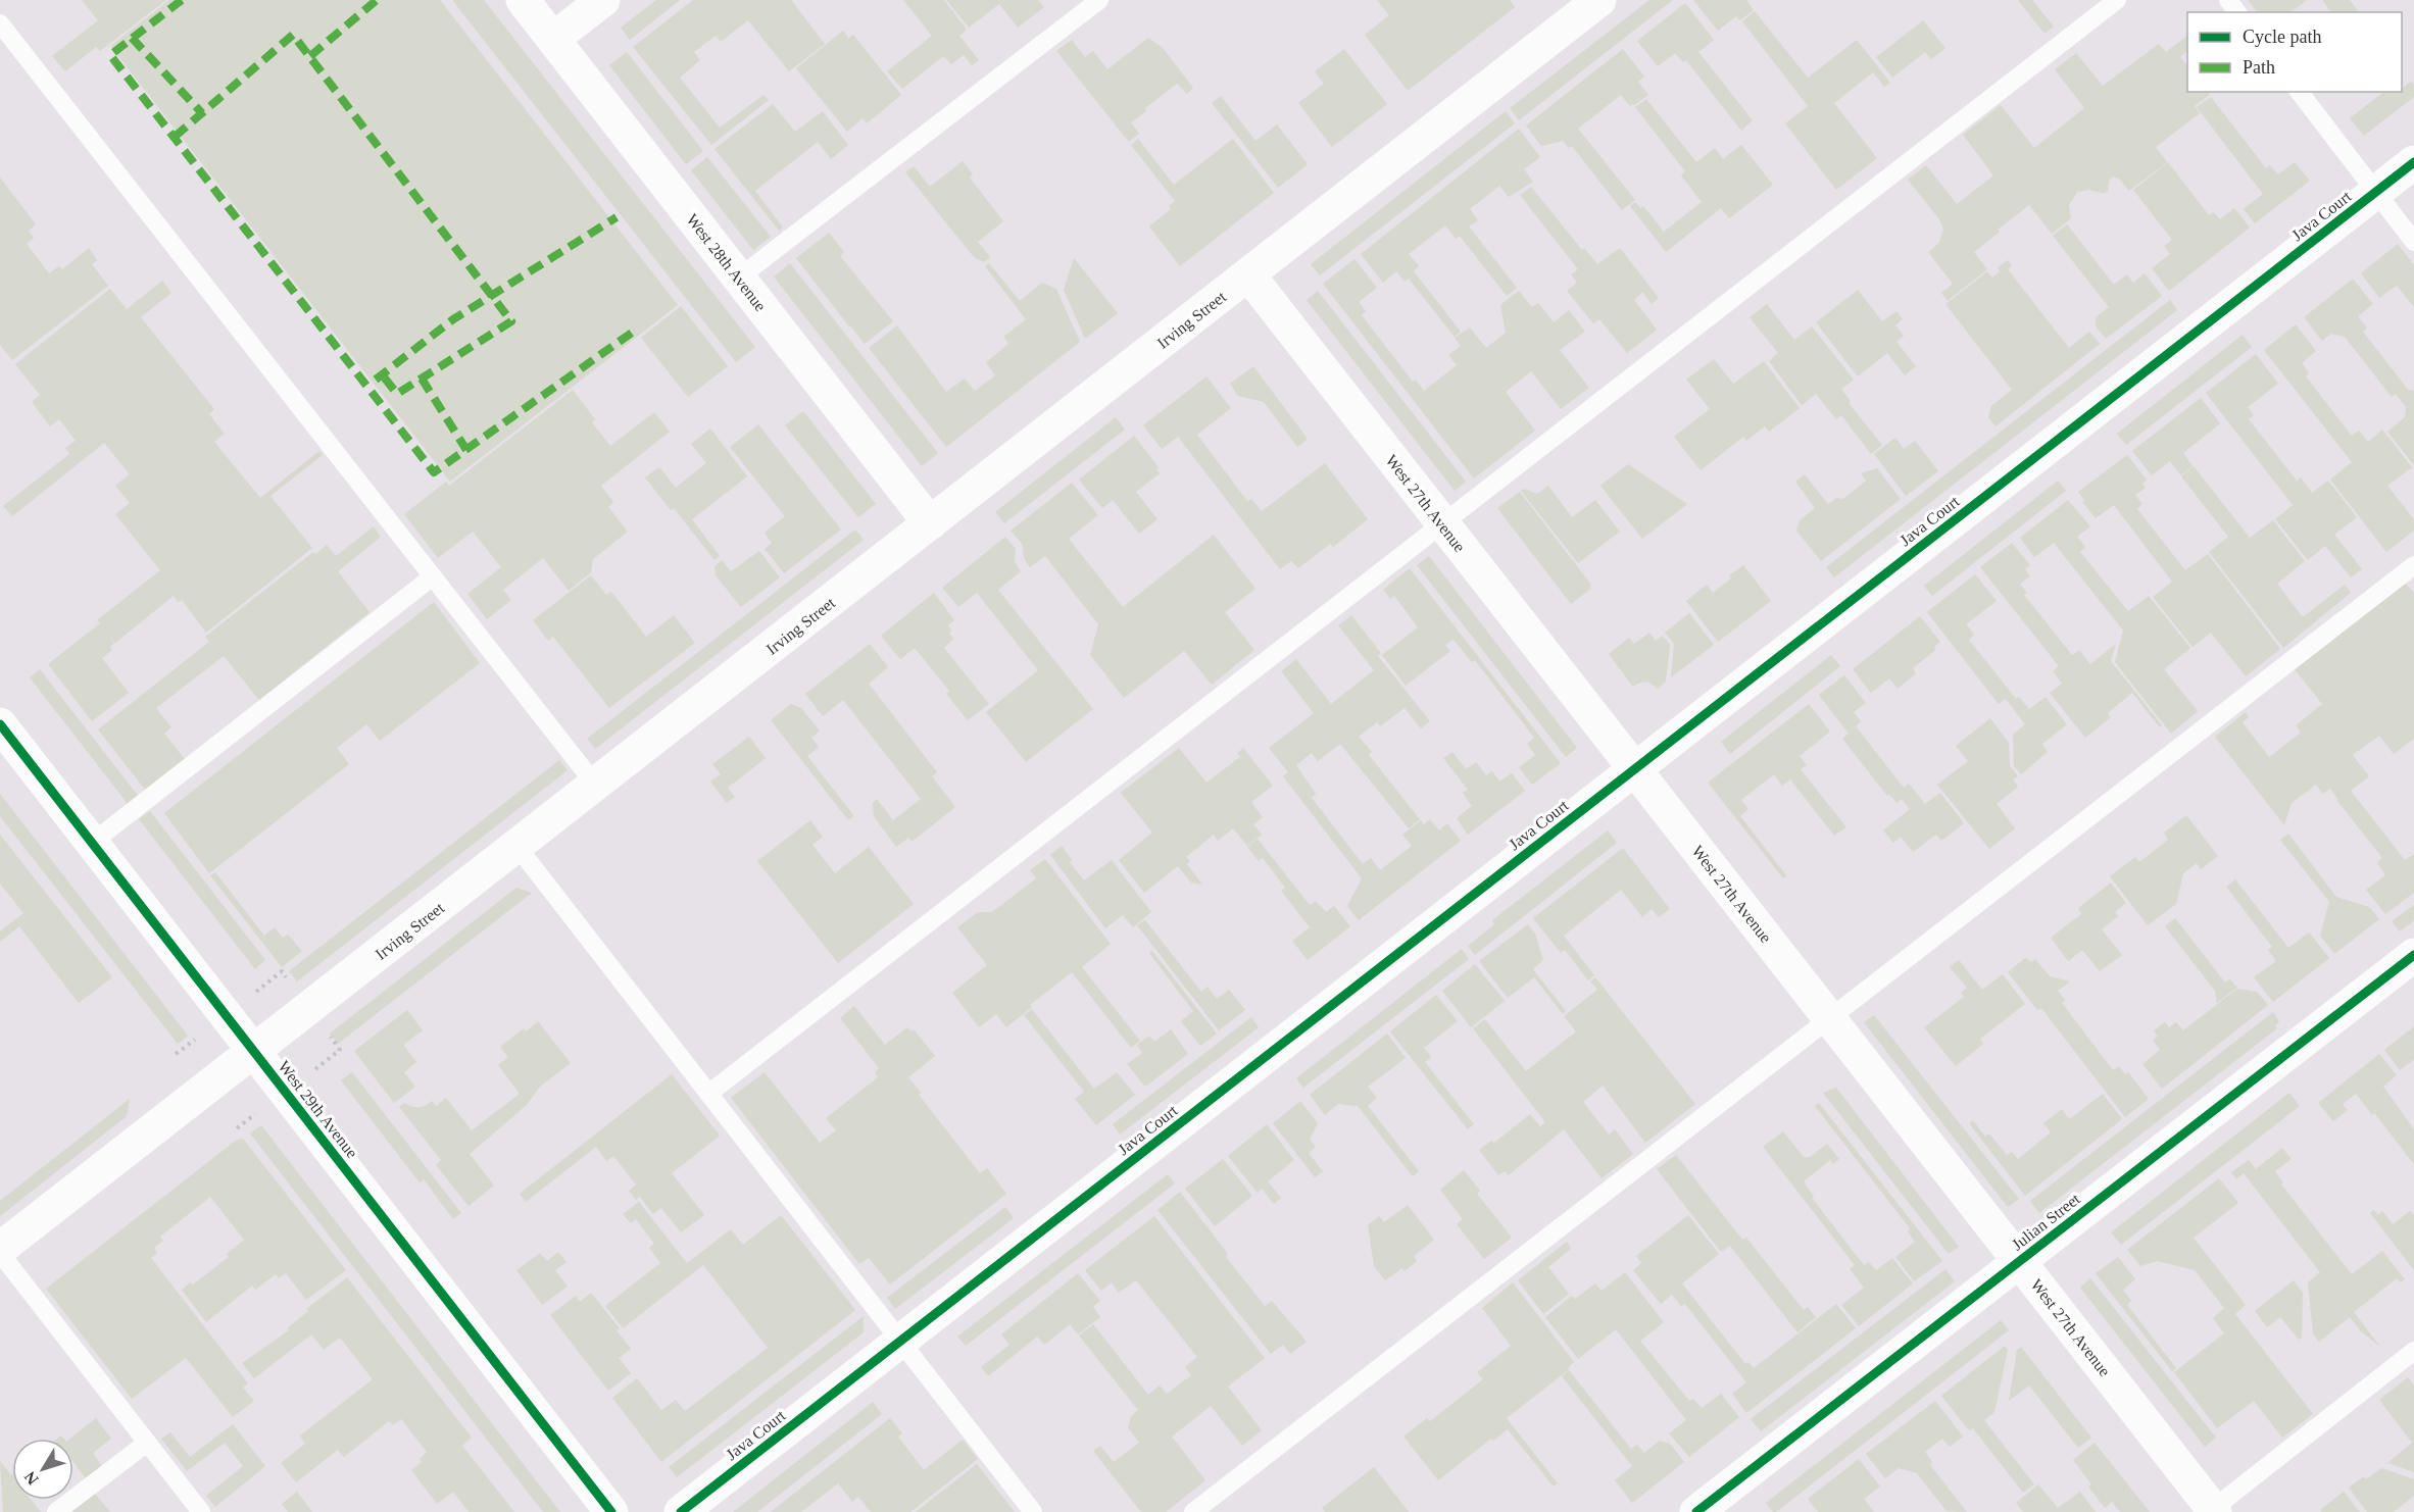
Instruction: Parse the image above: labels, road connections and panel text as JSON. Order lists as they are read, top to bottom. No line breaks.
{"streets":{"street":["Java Court","West 28th Avenue","Irving Street","West 27th Avenue","West 29th Avenue","Julian Street"]},"crossings":[["Java Court","West 27th Avenue"],["West 28th Avenue","Irving Street"],["Irving Street","West 27th Avenue"],["Irving Street","West 29th Avenue"],["West 27th Avenue","Julian Street"]],"legend":["Cycle path","Path"],"north":"bottom left"}
